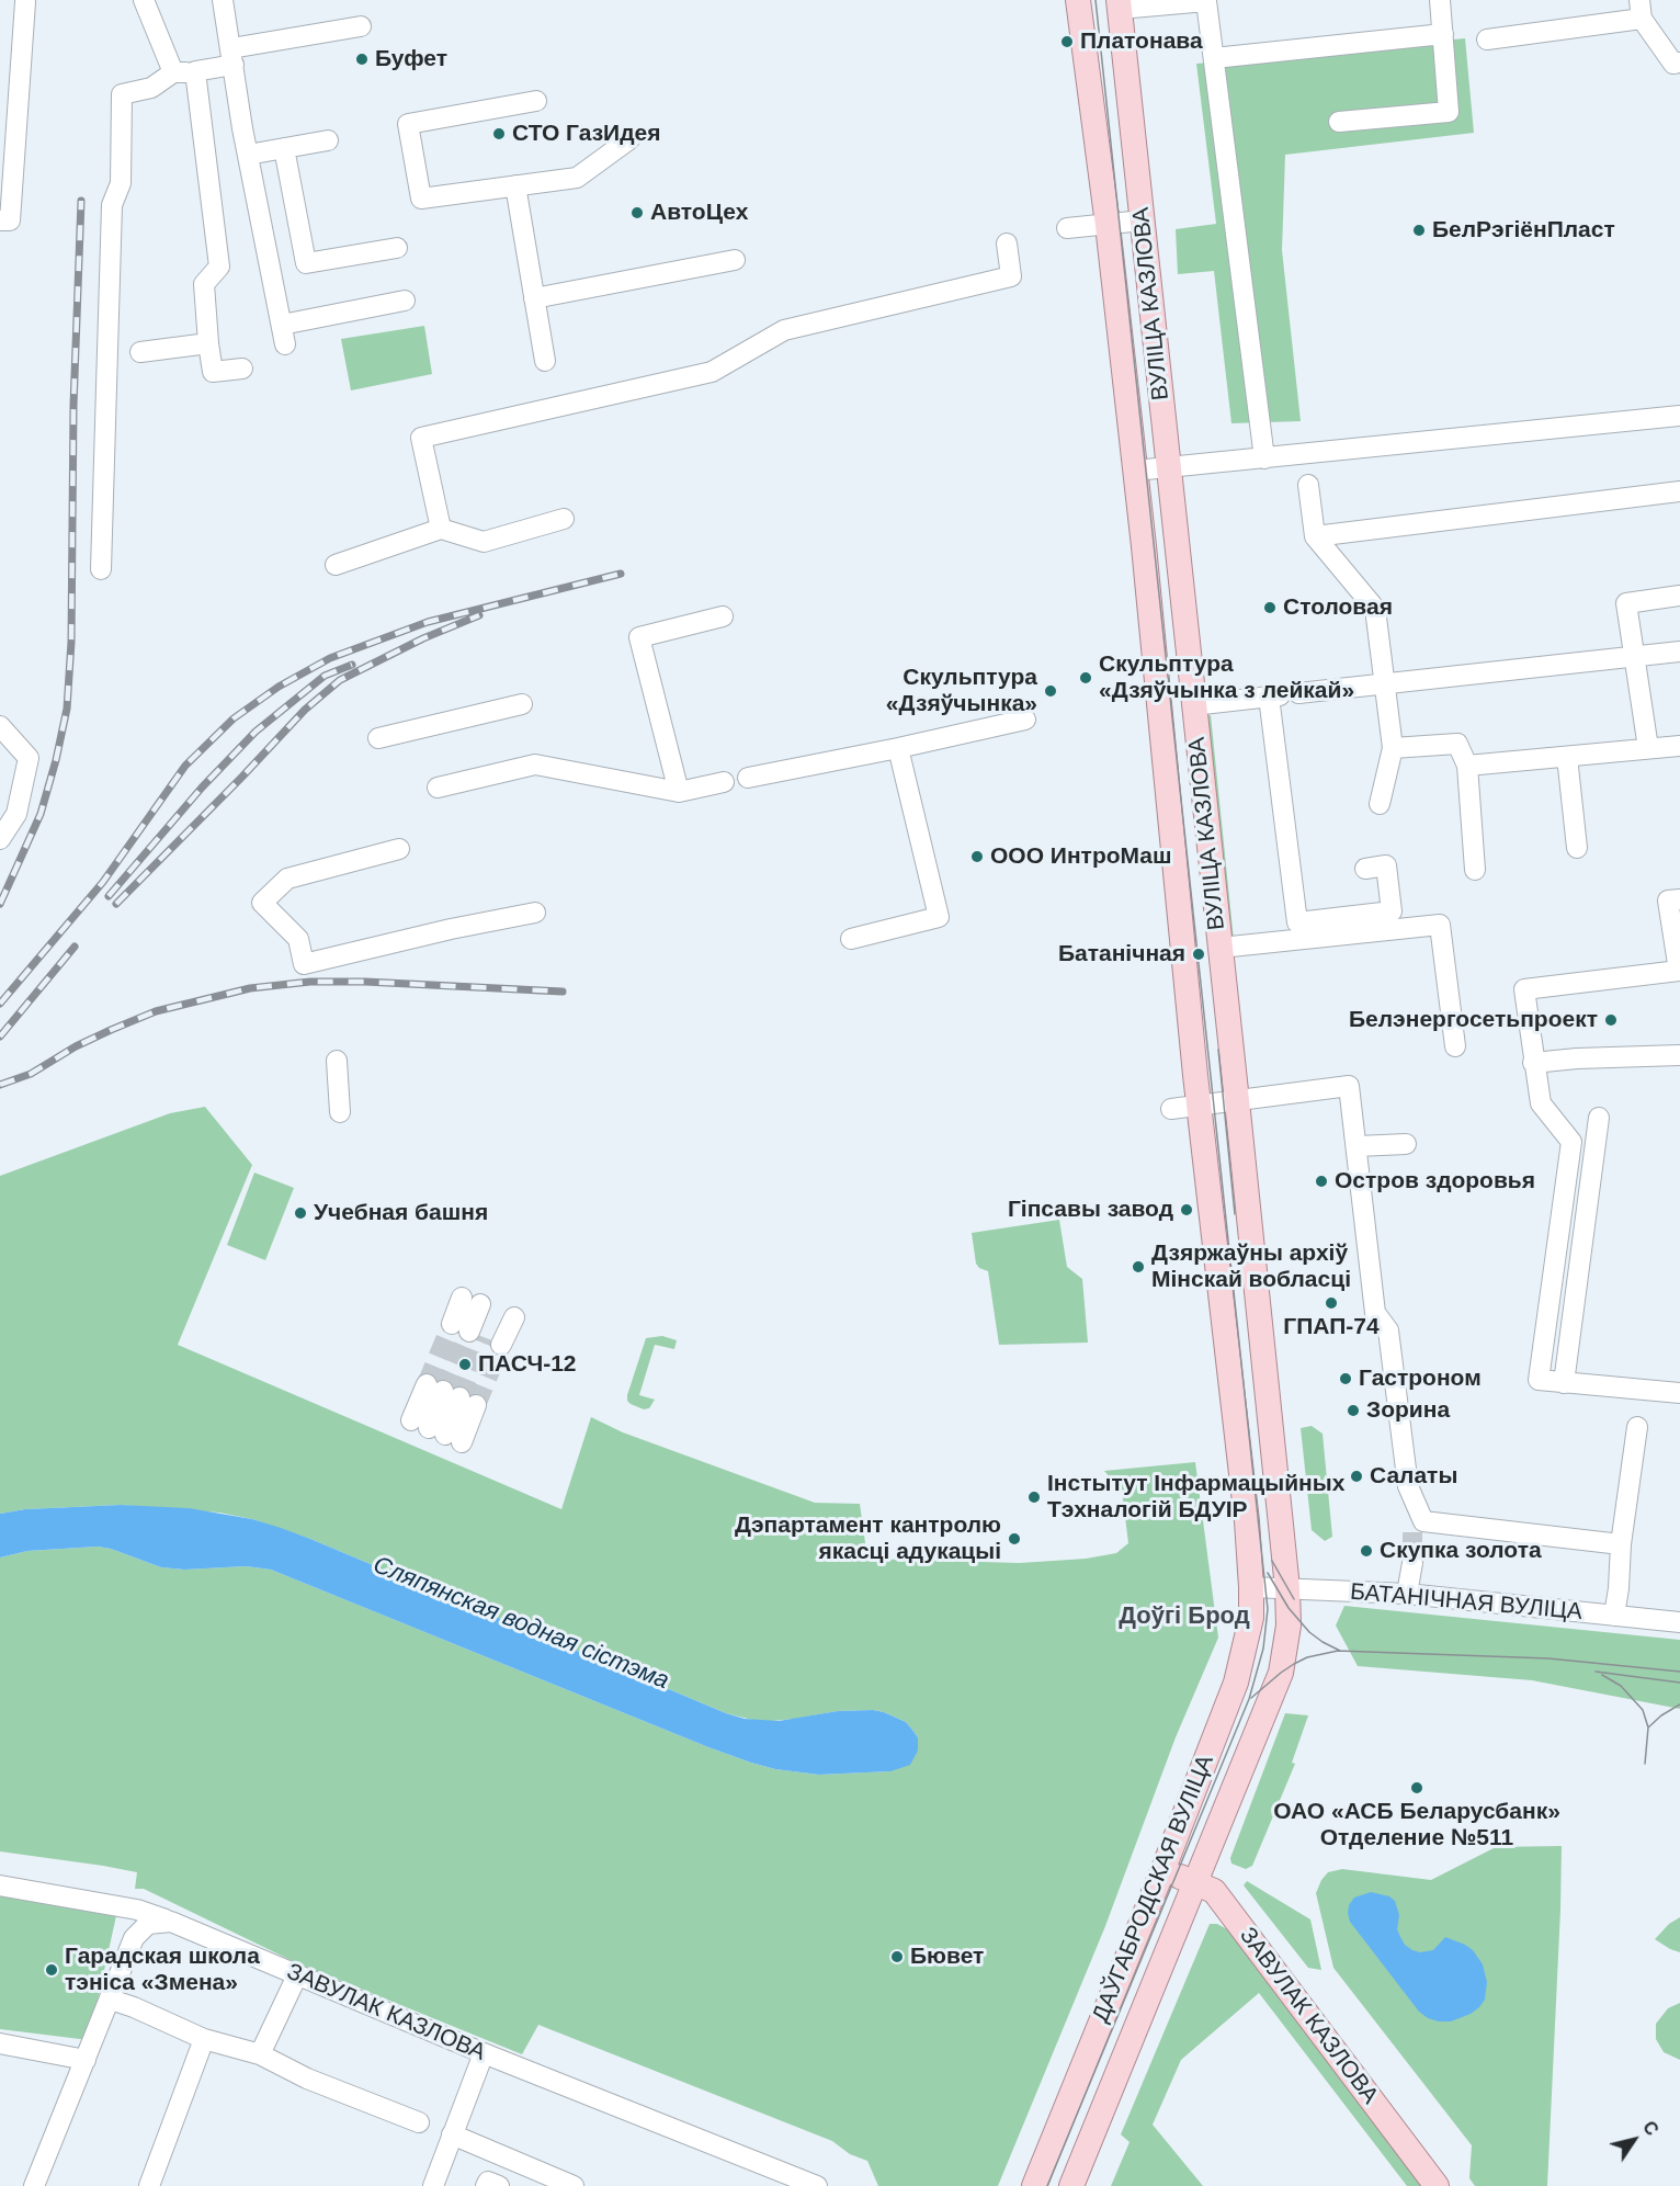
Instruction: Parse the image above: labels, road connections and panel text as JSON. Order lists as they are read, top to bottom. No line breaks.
{"streets":{"main road":["ВУЛІЦА КАЗЛОВА","ДАЎГАБРОДСКАЯ ВУЛІЦА","ЗАВУЛАК КАЗЛОВА"],"street":["БАТАНІЧНАЯ ВУЛІЦА"]},"crossings":[["ВУЛІЦА КАЗЛОВА","БАТАНІЧНАЯ ВУЛІЦА"],["ВУЛІЦА КАЗЛОВА","ДАЎГАБРОДСКАЯ ВУЛІЦА"],["БАТАНІЧНАЯ ВУЛІЦА","ДАЎГАБРОДСКАЯ ВУЛІЦА"],["ДАЎГАБРОДСКАЯ ВУЛІЦА","ЗАВУЛАК КАЗЛОВА"]],"districts":["Доўгі Брод"],"water":["Сляпянская водная сістэма"],"places":["Платонава","Буфет","СТО ГазИдея","АвтоЦех","БелРэгіёнПласт","Столовая","Скульптура «Дзяўчынка з лейкай»","Скульптура «Дзяўчынка»","ООО ИнтроМаш","Батанічная","Белэнергосетьпроект","Остров здоровья","Гіпсавы завод","Учебная башня","Дзяржаўны архіў Мінскай вобласці","ГПАП-74","ПАСЧ-12","Гастроном","Зорина","Салаты","Інстытут Інфармацыйных Тэхналогій БДУІР","Дэпартамент кантролю якасці адукацыі","Скупка золота","ОАО «АСБ Беларусбанк» Отделение №511","Бювет","Гарадская школа тэніса «Змена»"],"north":"top right"}
